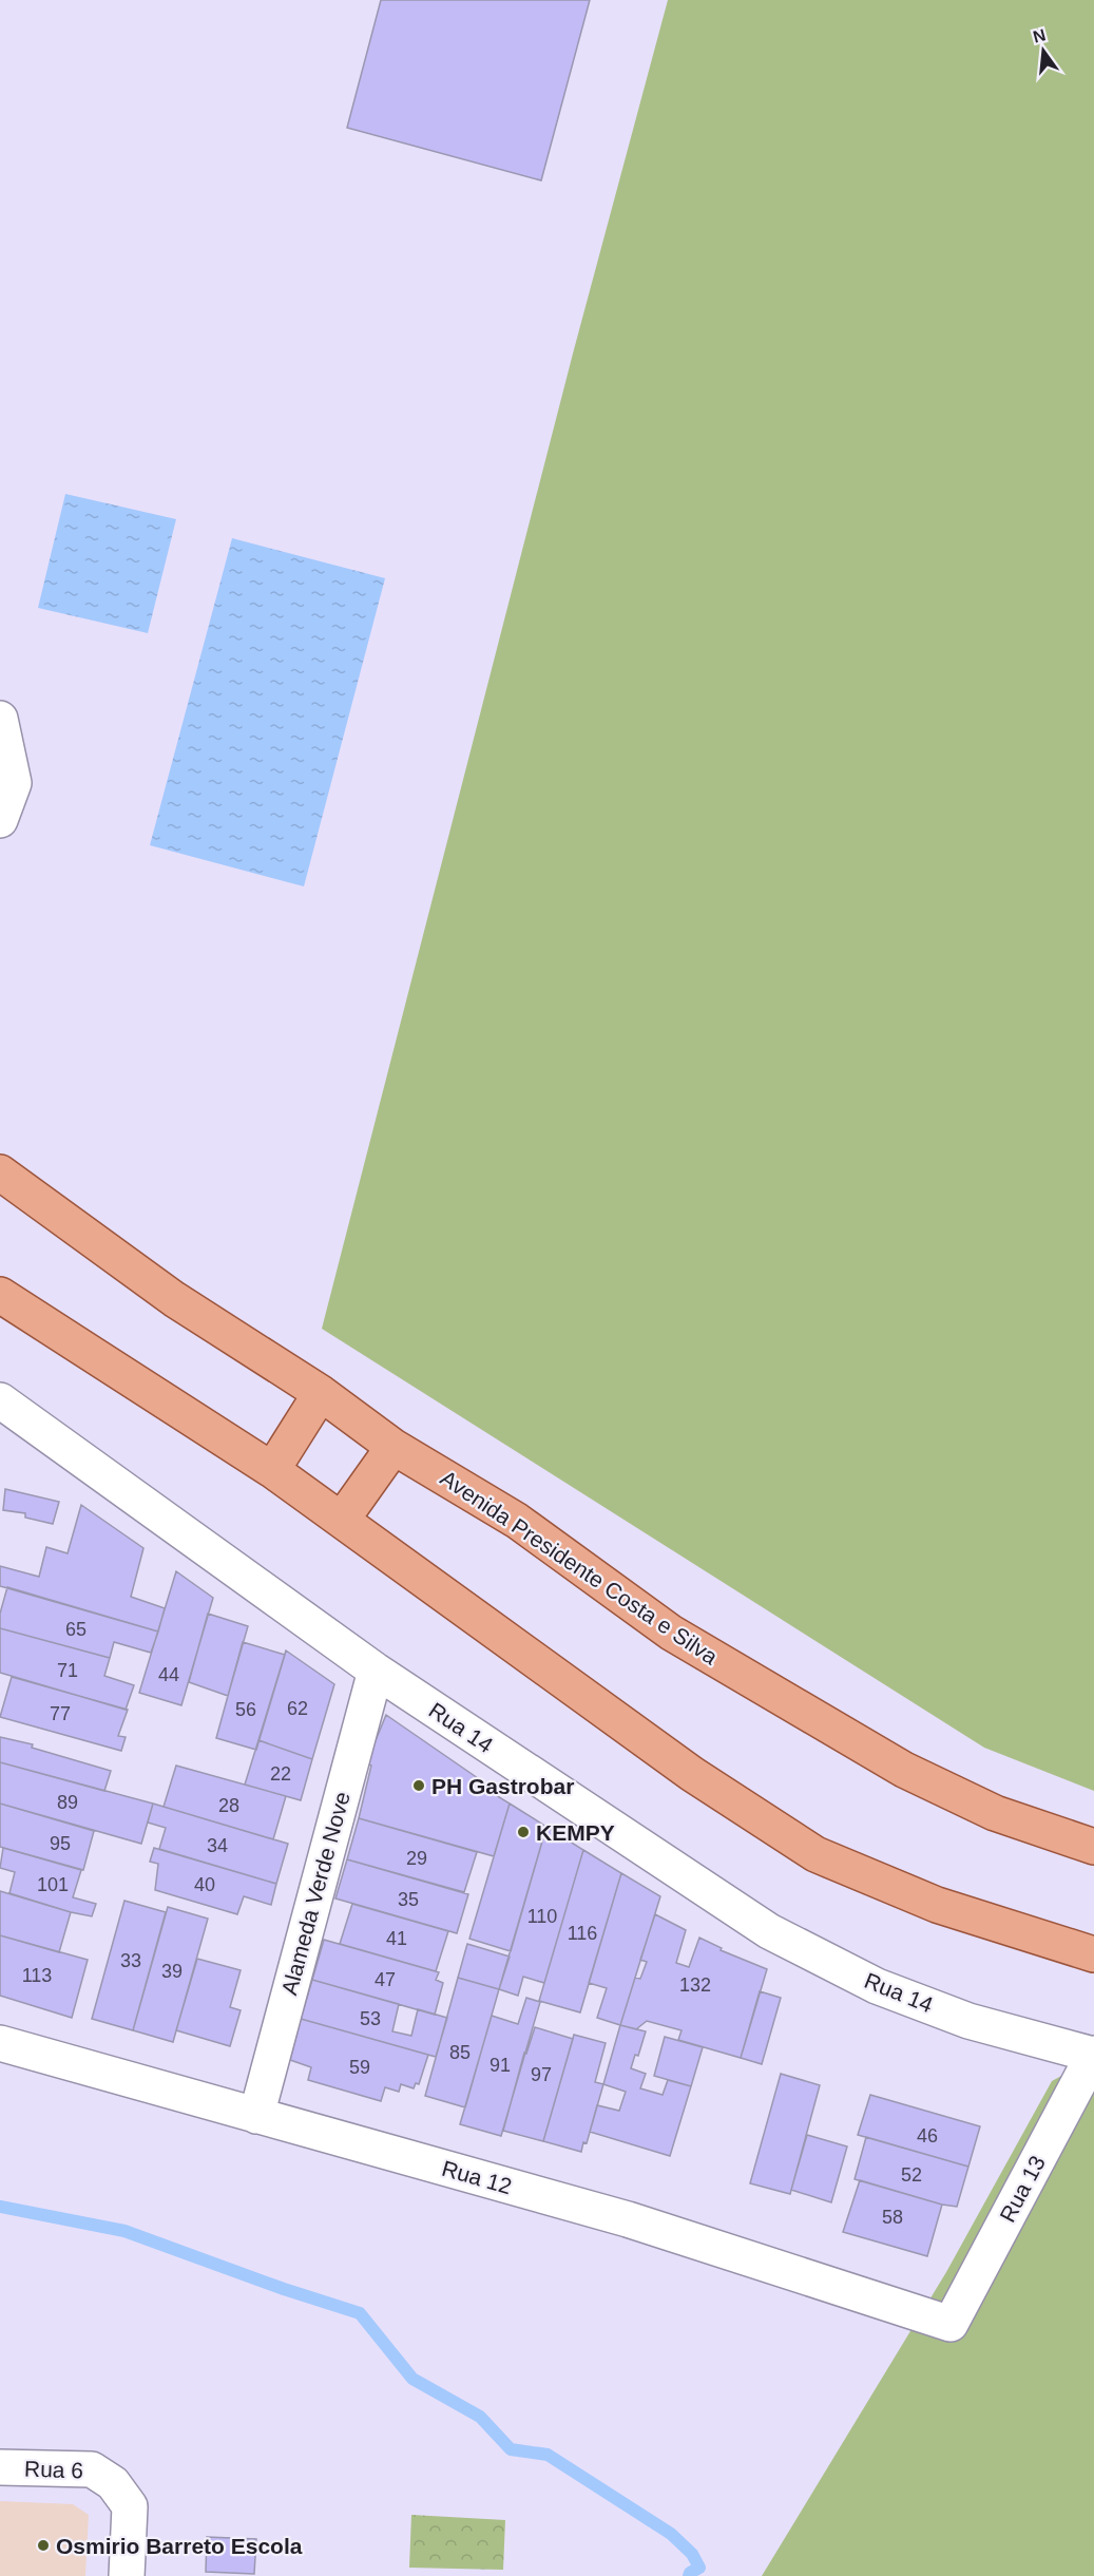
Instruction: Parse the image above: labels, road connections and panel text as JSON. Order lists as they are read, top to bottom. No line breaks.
{"streets":{"main road":["Avenida Presidente Costa e Silva"],"street":["Rua 14","Alameda Verde Nove","Rua 12","Rua 13","Rua 6"]},"crossings":[["Rua 14","Alameda Verde Nove"],["Rua 14","Rua 13"],["Alameda Verde Nove","Rua 12"],["Rua 12","Rua 13"]],"places":["PH Gastrobar","KEMPY","Osmirio Barreto Escola"],"house_numbers":["65","71","44","62","56","77","22","89","28","95","34","29","101","40","35","110","116","41","33","39","113","47","132","53","85","91","59","97","46","52","58"],"north":"top"}
